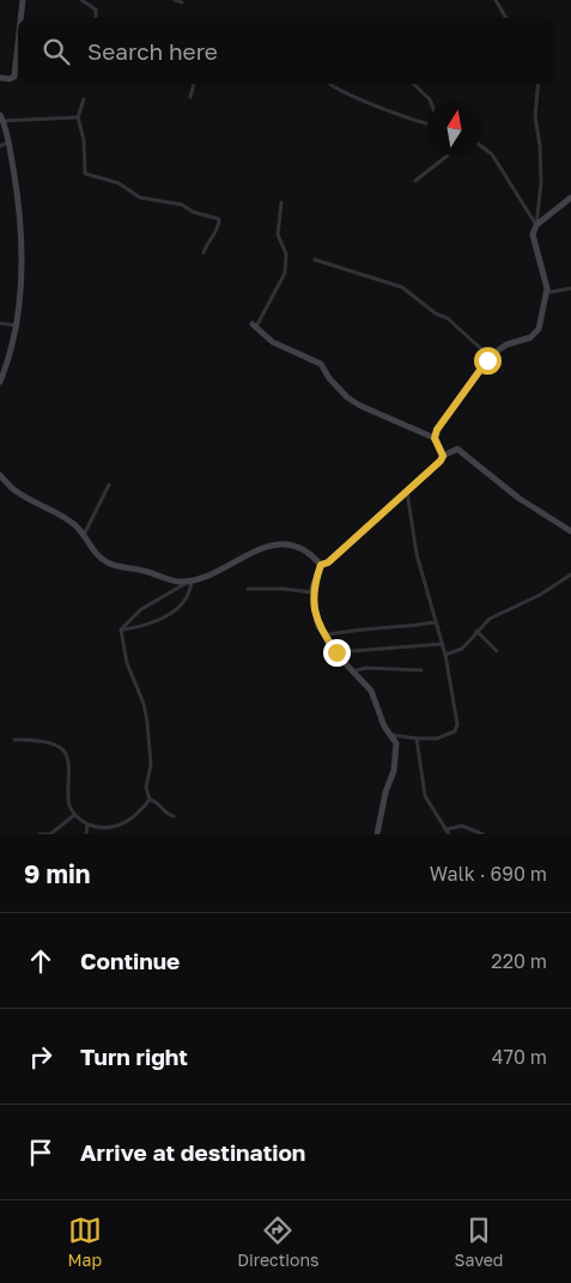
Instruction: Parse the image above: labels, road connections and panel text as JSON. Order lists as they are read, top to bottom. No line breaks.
{"north":"top","page":{"search":"Search here","heading":["9 min","Walk · 690 m"],"list":[["Continue","220 m"],["Turn right","470 m"],"Arrive at destination"],"nav":["Map","Directions","Saved"]}}
